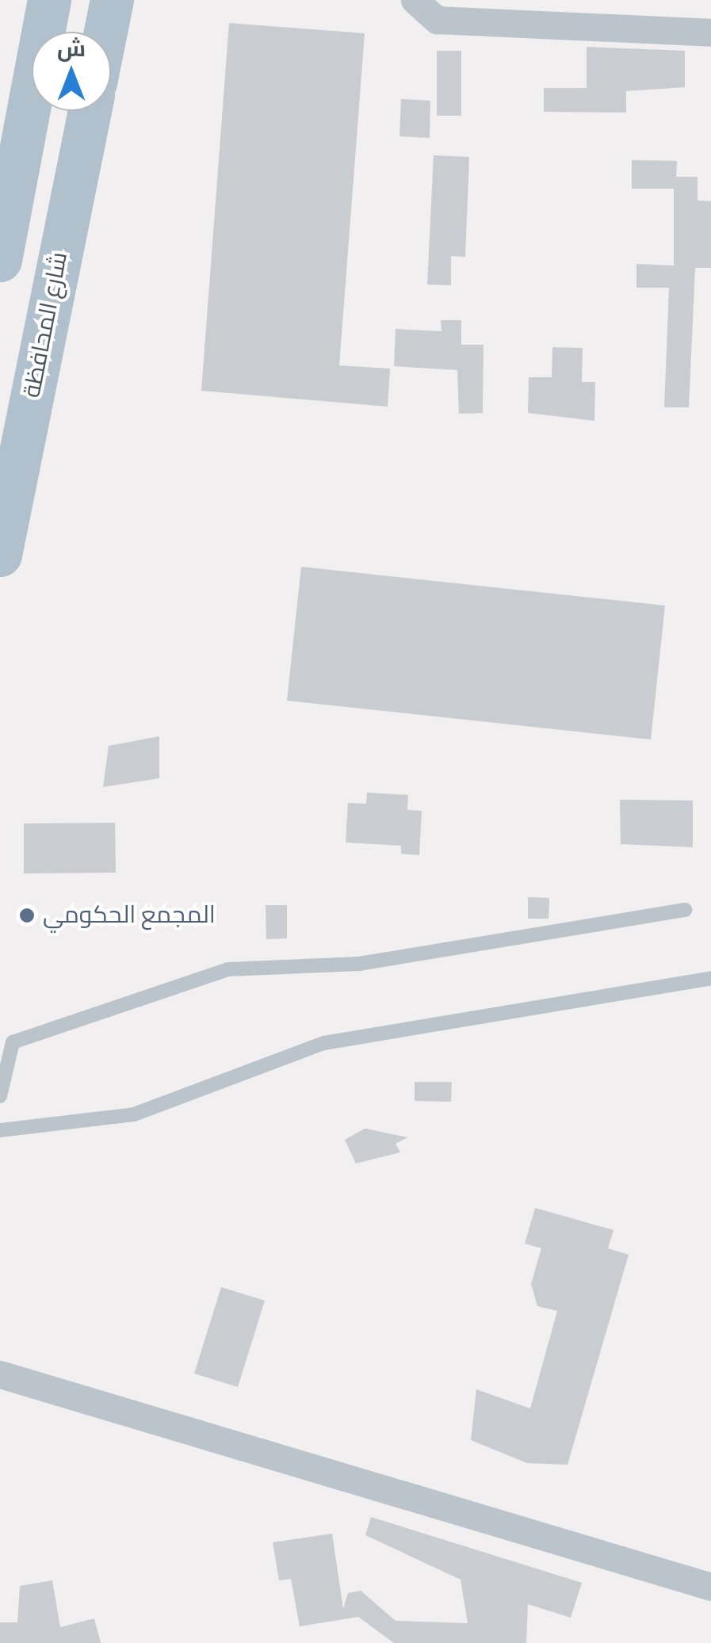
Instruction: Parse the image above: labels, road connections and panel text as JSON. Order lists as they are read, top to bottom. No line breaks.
{"streets":{"main road":["شارع المحافظة"]},"places":["المجمع الحكومي"],"north":"top"}
